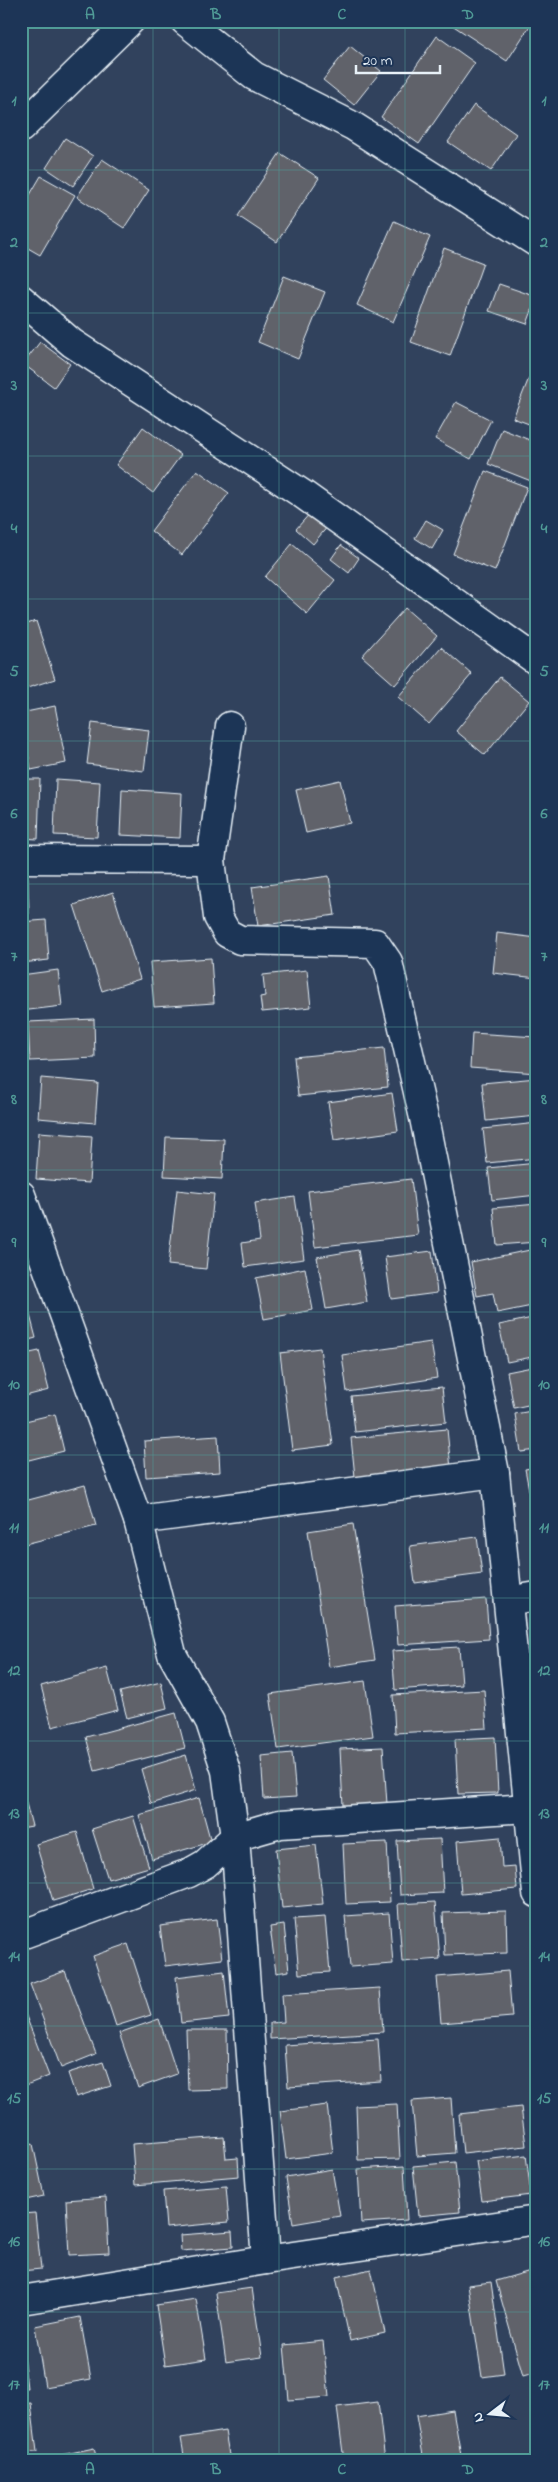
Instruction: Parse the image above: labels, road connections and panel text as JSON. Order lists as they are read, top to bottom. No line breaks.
{"scale_bar":"20 m","north":"left","grid":{"columns":["A","B","C","D"],"rows":["1","2","3","4","5","6","7","8","9","10","11","12","13","14","15","16","17"]}}
